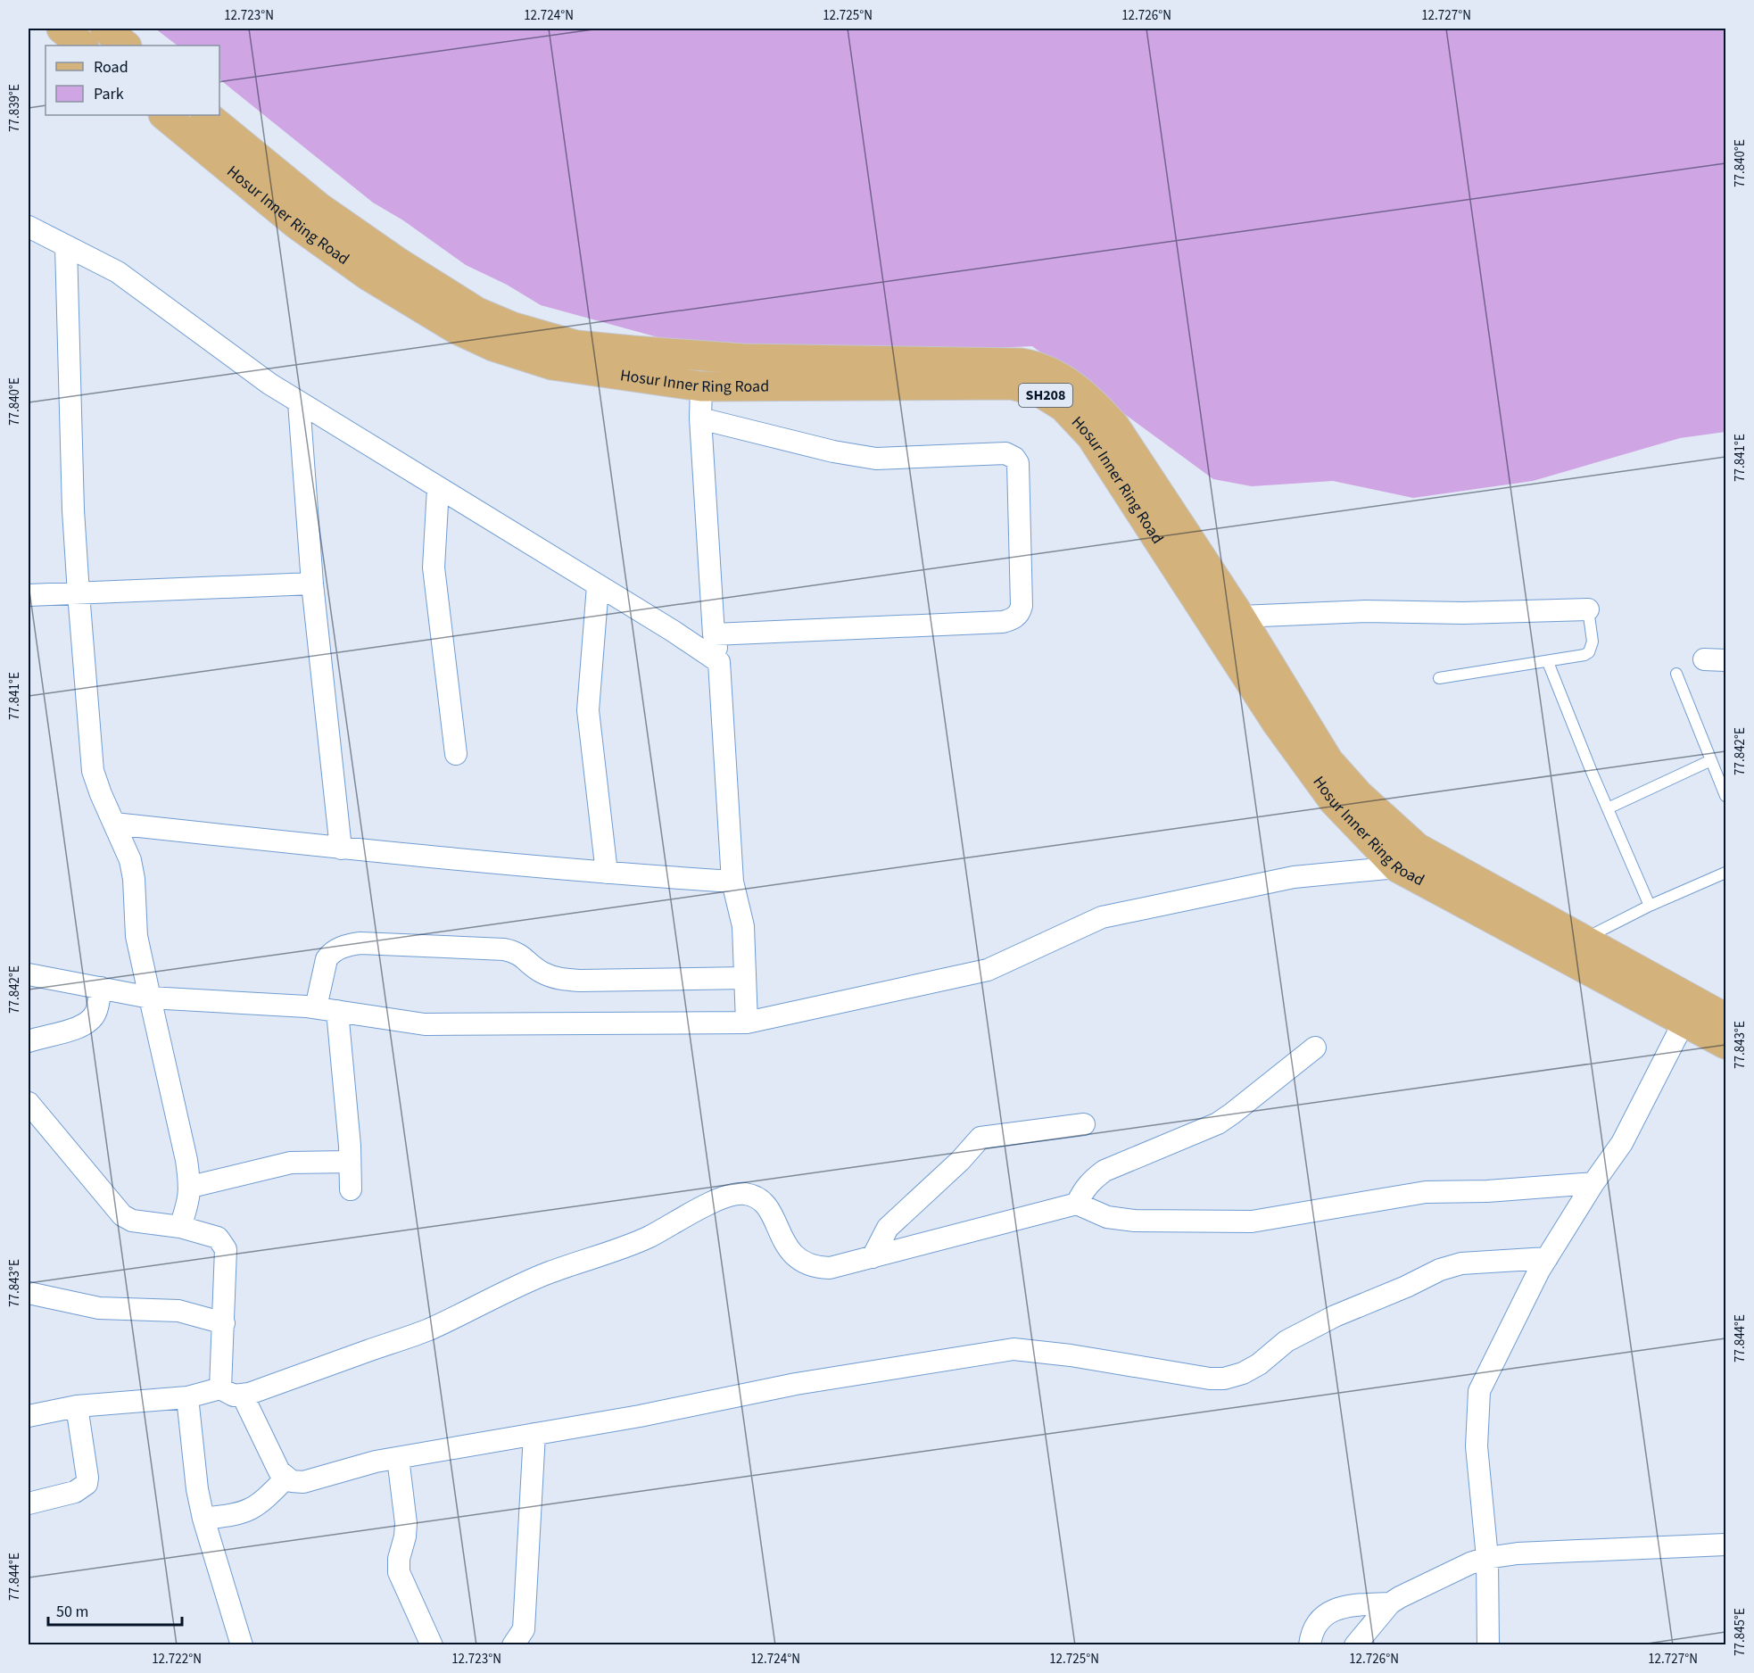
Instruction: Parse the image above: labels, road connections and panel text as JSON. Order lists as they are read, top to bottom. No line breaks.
{"streets":{"main road":["Hosur Inner Ring Road","SH208"]},"legend":["Road","Park"],"scale_bar":"50 m","coordinates":["12.723°N","12.724°N","12.725°N","12.726°N","12.727°N","77.839°E","77.840°E","77.841°E","77.842°E","77.843°E","77.844°E","77.845°E","12.722°N"]}
